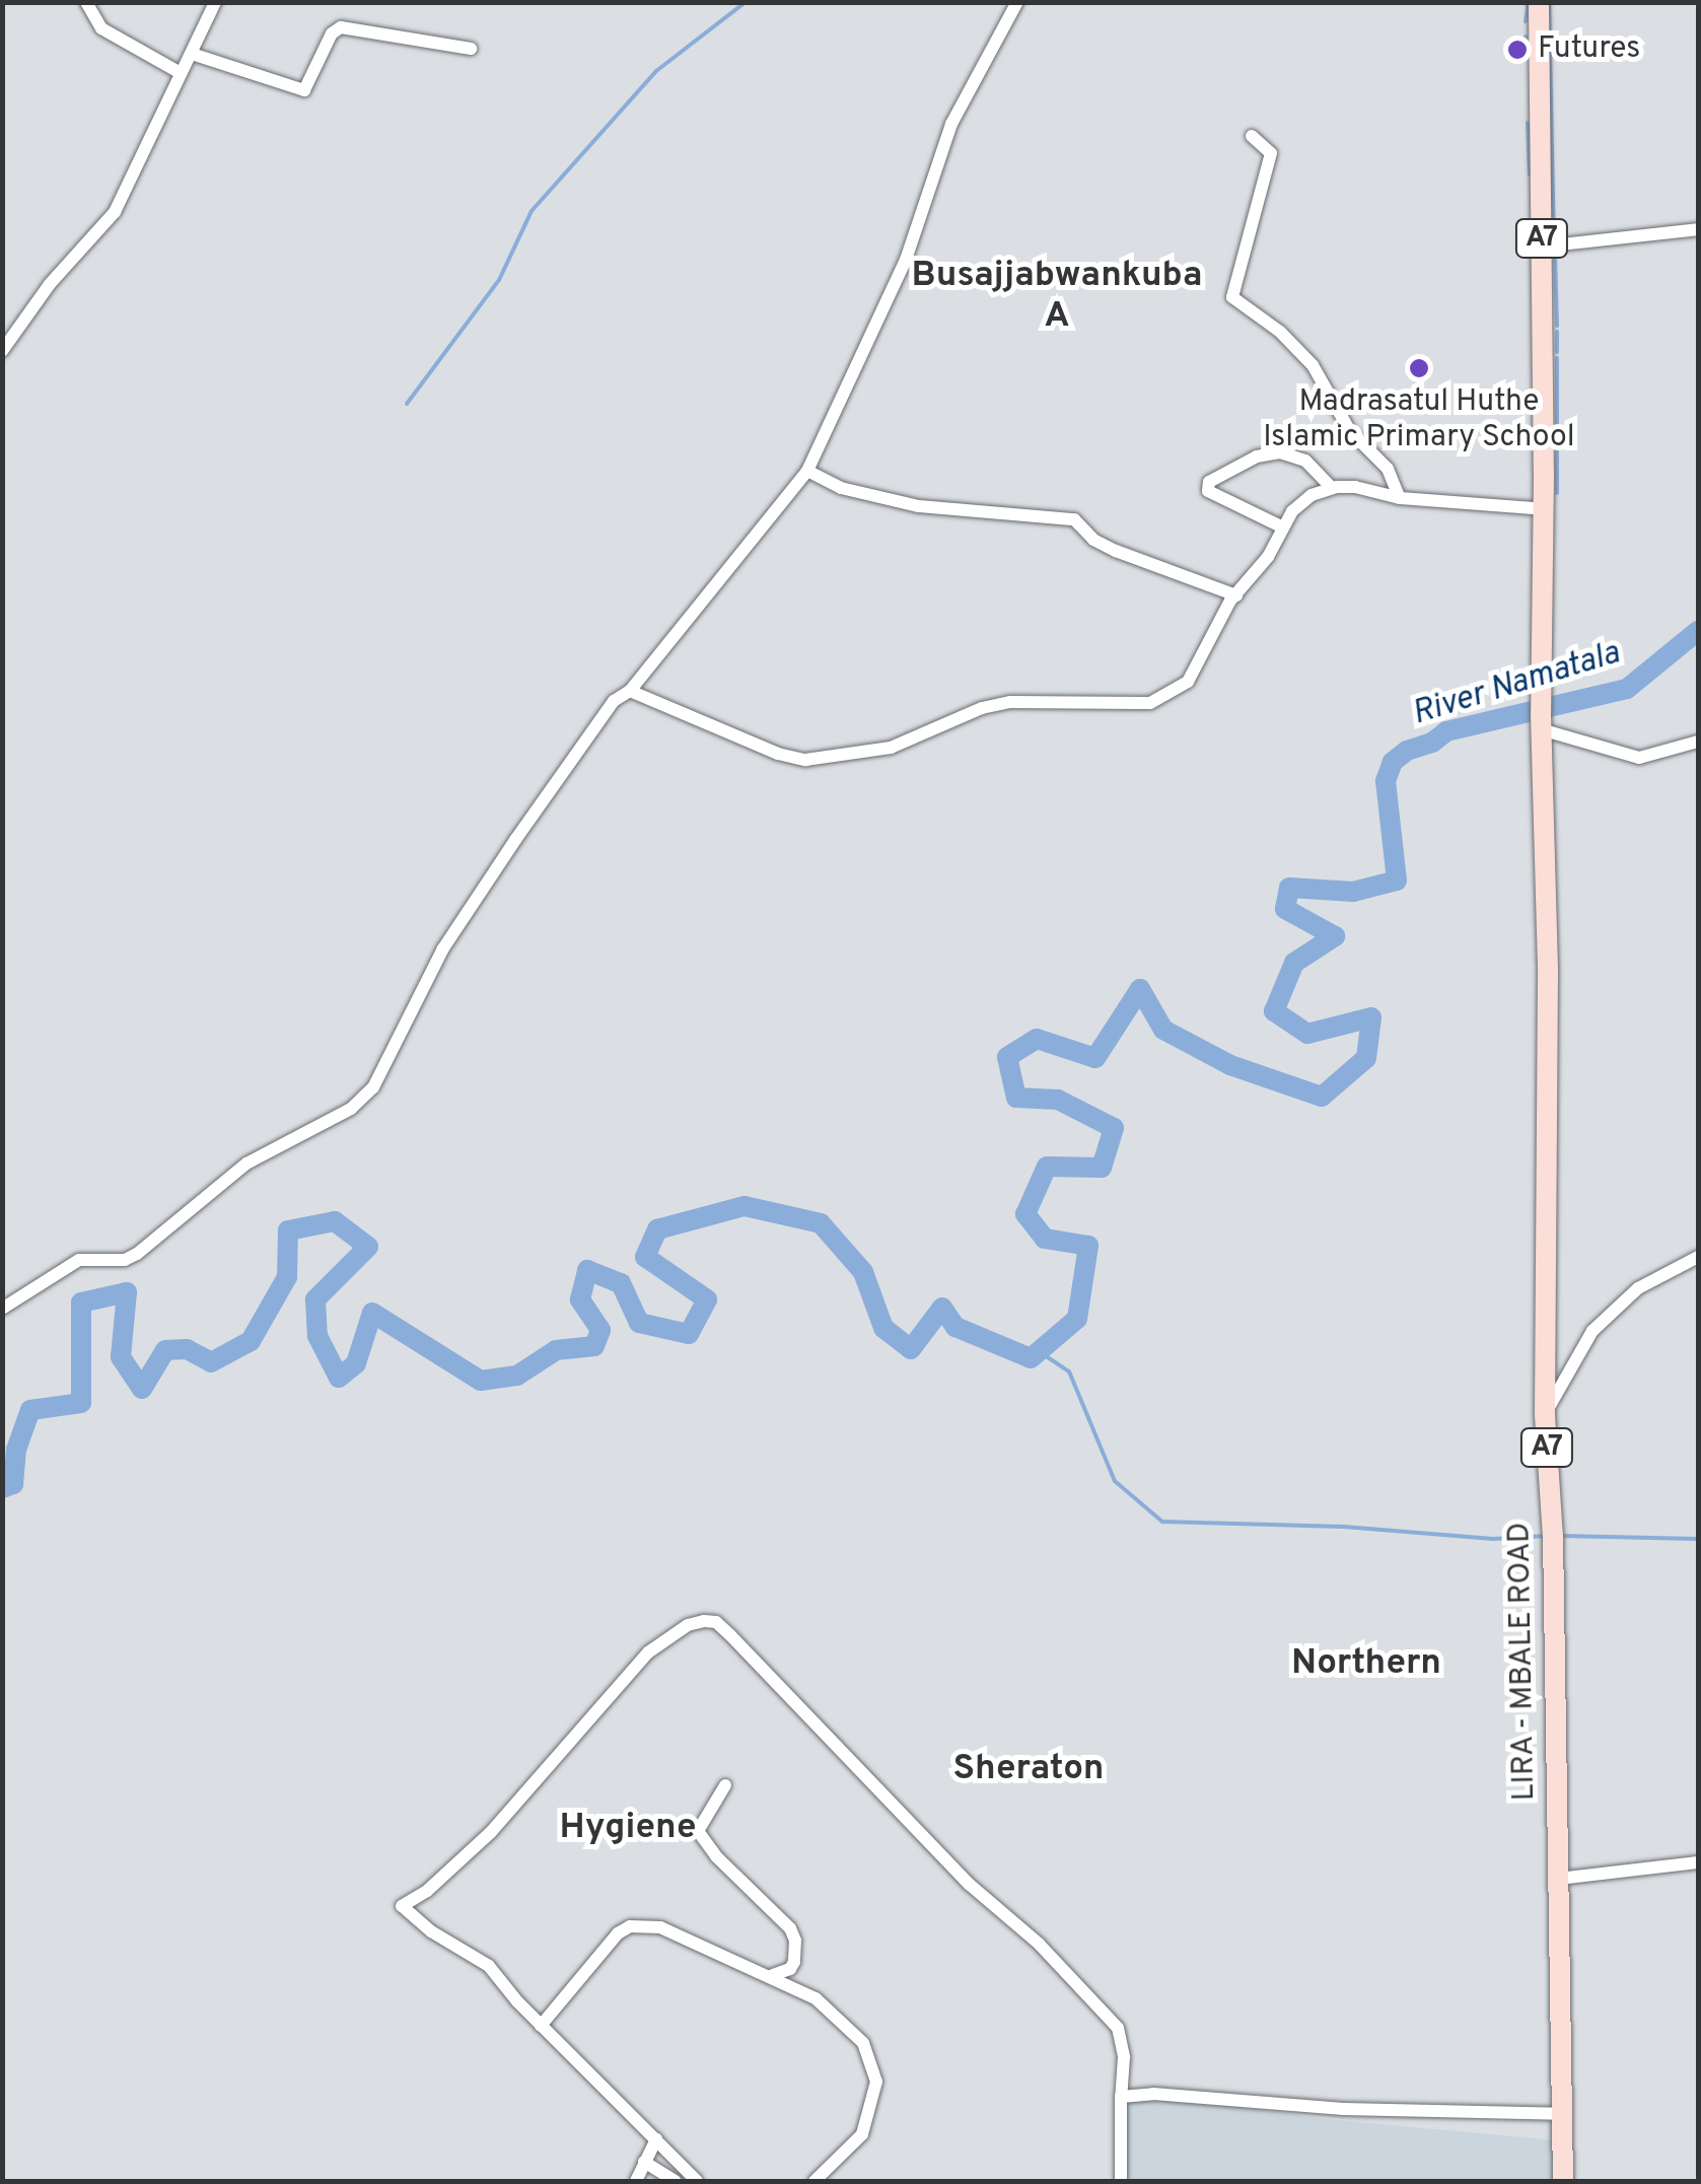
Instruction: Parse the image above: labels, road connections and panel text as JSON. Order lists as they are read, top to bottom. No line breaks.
{"streets":{"main road":["A7","LIRA - MBALE ROAD"]},"crossings":[["A7","LIRA - MBALE ROAD"]],"districts":["Busajjabwankuba A","Northern","Sheraton","Hygiene"],"water":["River Namatala"],"places":["Futures","Madrasatul Huthe Islamic Primary School"]}
